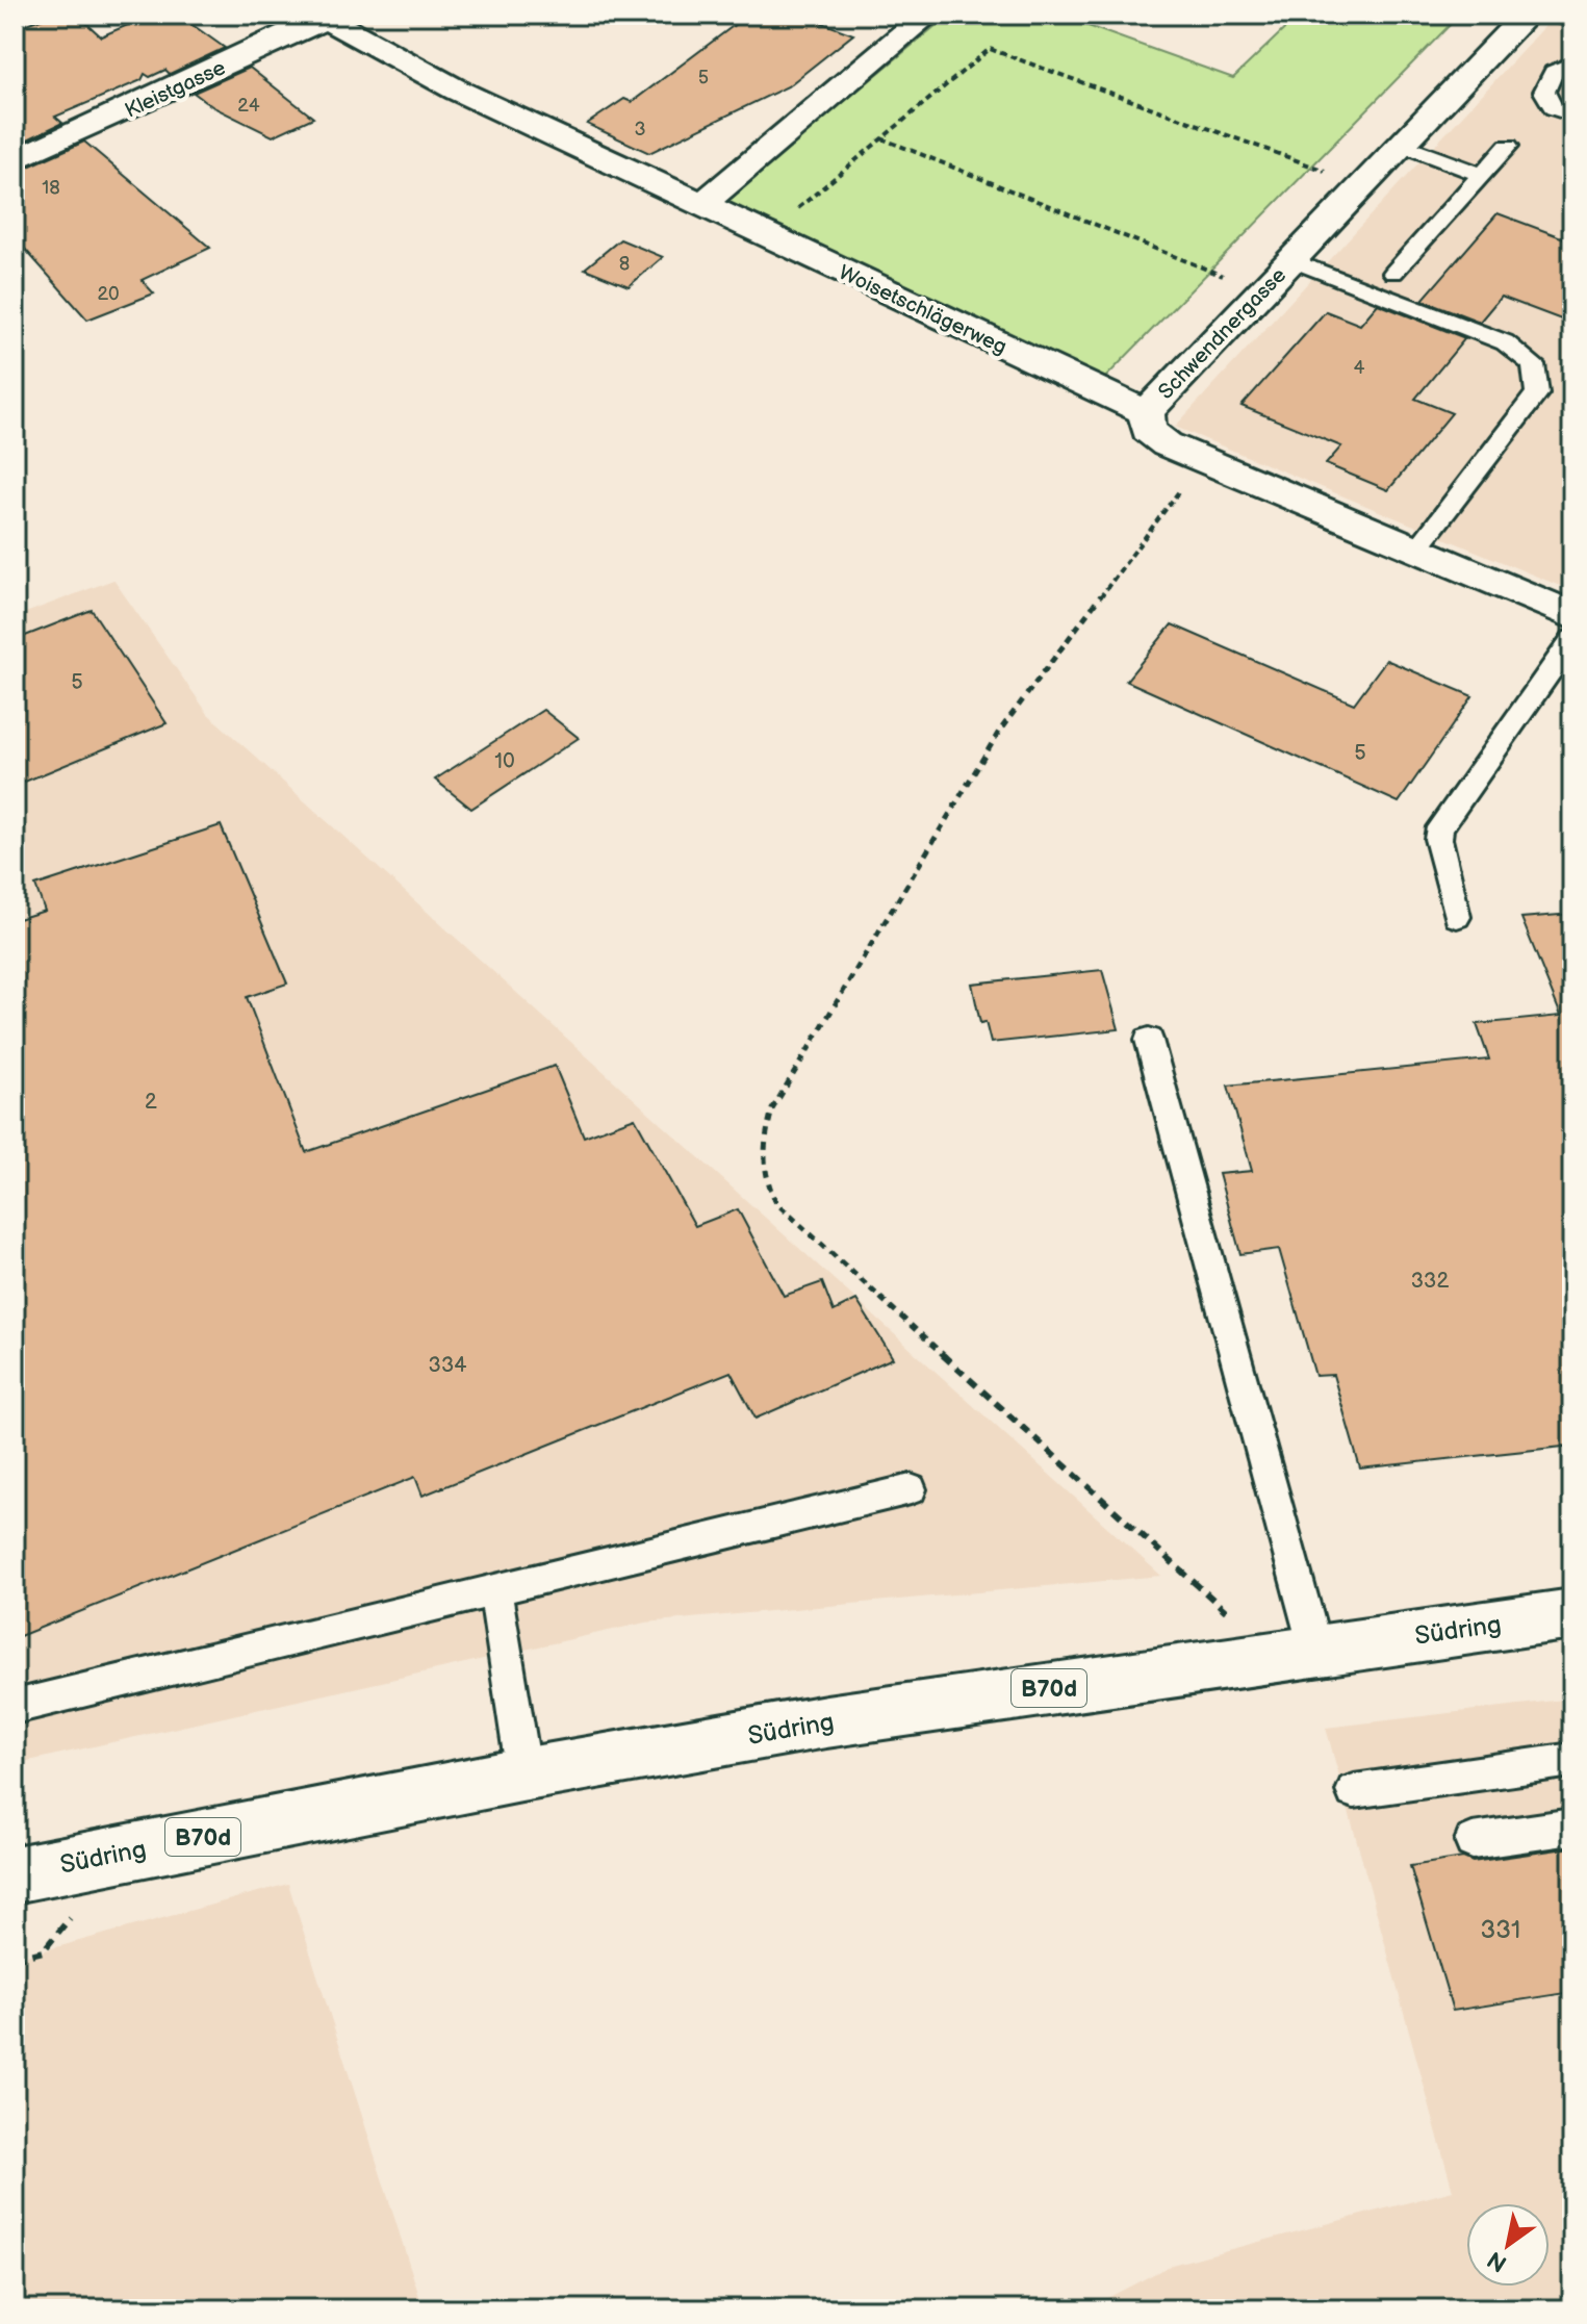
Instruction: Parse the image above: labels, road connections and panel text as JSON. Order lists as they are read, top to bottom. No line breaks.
{"streets":{"street":["Kleistgasse","Woisetschlägerweg","Schwendnergasse","Südring","B70d"]},"crossings":[["Kleistgasse","Woisetschlägerweg"],["Woisetschlägerweg","Schwendnergasse"]],"house_numbers":["5","24","3","18","8","20","4","5","5","10","2","332","334","331"],"north":"bottom left"}
